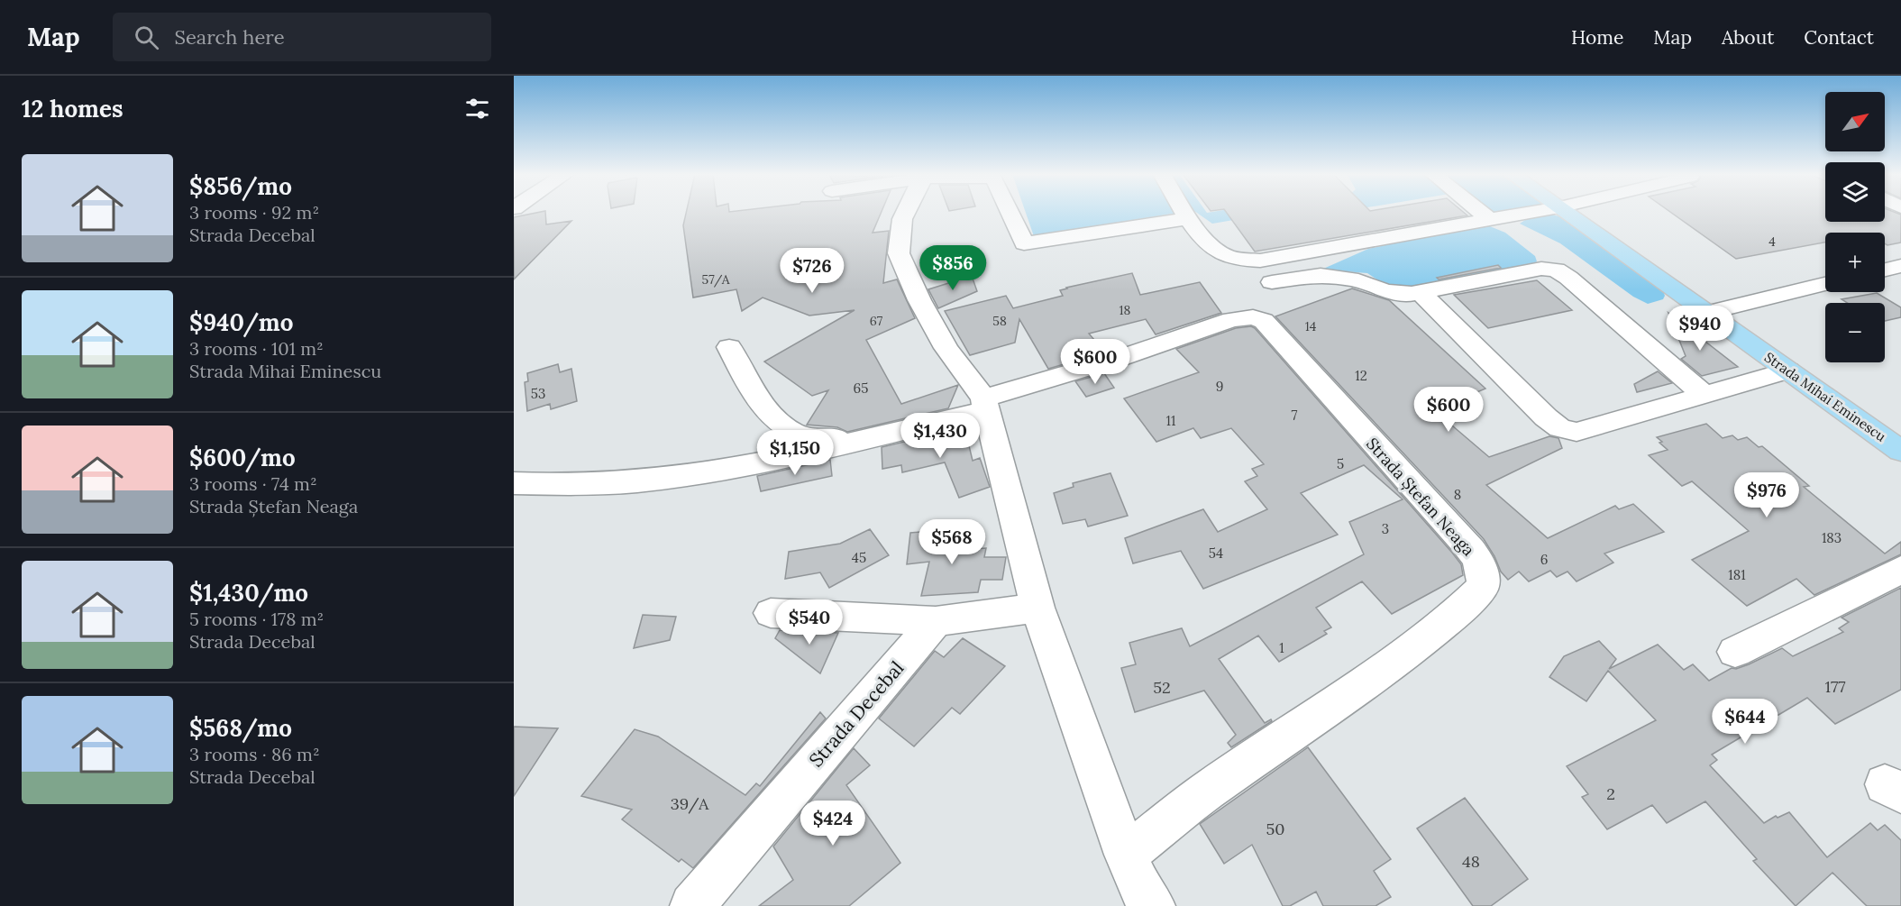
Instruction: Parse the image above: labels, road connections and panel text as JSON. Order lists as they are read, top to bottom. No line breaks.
{"streets":{"main road":["Strada Mihai Eminescu"],"street":["Strada Ștefan Neaga","Strada Decebal"]},"house_numbers":["4","57/A","18","67","58","14","12","9","65","53","7","11","5","8","3","183","54","45","6","181","1","177","52","2","39/A","50","48"],"north":"top right","page":{"header":"Map","search":"Search here","nav":["Home","Map","About","Contact"],"heading":"12 homes","map_buttons":["+","−"],"list":[{"name":"$856/mo","note":"3 rooms · 92 m² · Strada Decebal"},{"name":"$940/mo","note":"3 rooms · 101 m² · Strada Mihai Eminescu"},{"name":"$600/mo","note":"3 rooms · 74 m² · Strada Ștefan Neaga"},{"name":"$1,430/mo","note":"5 rooms · 178 m² · Strada Decebal"},{"name":"$568/mo","note":"3 rooms · 86 m² · Strada Decebal"}],"price":["$856","$726","$940","$600","$600","$1,430","$1,150","$976","$568","$540","$644","$424"]}}
